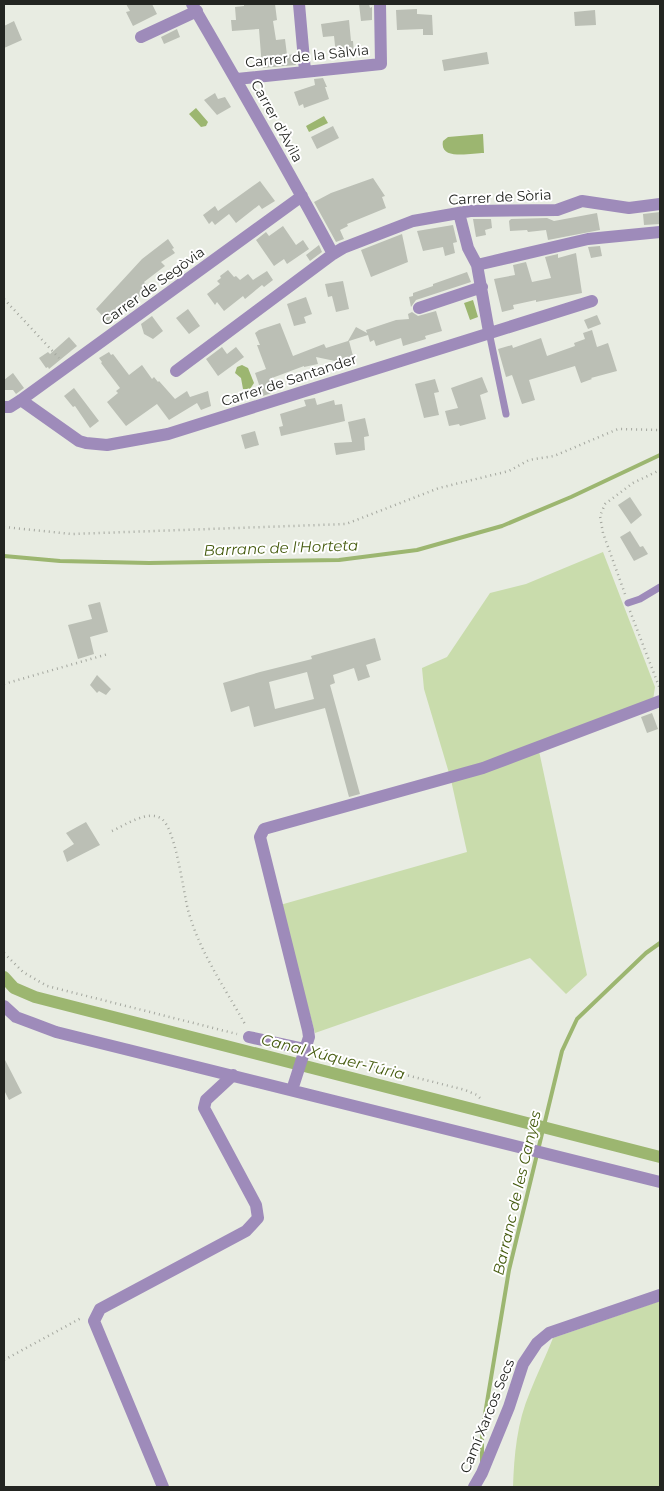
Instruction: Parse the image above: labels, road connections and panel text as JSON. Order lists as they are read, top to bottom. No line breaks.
{"streets":{"street":["Carrer de la Sàlvia","Carrer d'Àvila","Carrer de Sòria","Carrer de Segòvia","Carrer de Santander","Camí Xarcos Secs"]},"crossings":[["Carrer de la Sàlvia","Carrer d'Àvila"],["Carrer d'Àvila","Carrer de Sòria"],["Carrer d'Àvila","Carrer de Segòvia"],["Carrer de Segòvia","Carrer de Santander"]],"water":["Barranc de l'Horteta","Canal Xúquer-Túria","Barranc de les Canyes"]}
